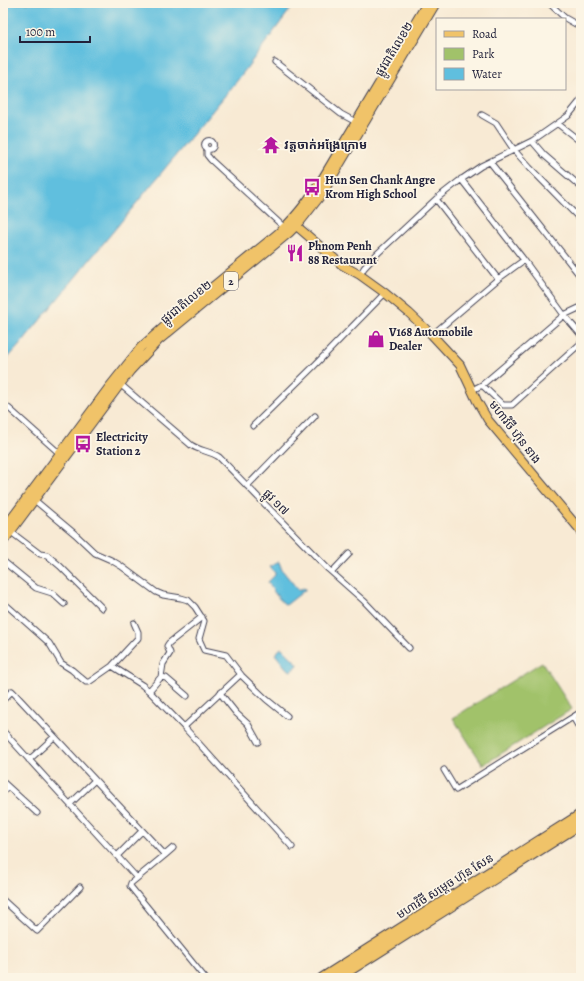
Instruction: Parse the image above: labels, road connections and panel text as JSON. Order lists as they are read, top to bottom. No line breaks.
{"streets":{"highway":["មហាវិថី សម្តេច ហ៊ុន សែន"],"main road":["ផ្លូវជាតិលេខ២","2","មហាវិថី ហ៊ុន នាង"],"street":["ផ្លូវ ១៧"]},"crossings":[["ផ្លូវជាតិលេខ២","មហាវិថី ហ៊ុន នាង"],["ផ្លូវជាតិលេខ២","ផ្លូវ ១៧"]],"places":{"temple":["វត្តចាក់អង្រែក្រោម"],"bus stop":["Hun Sen Chank Angre Krom High School","Electricity Station 2"],"restaurant":["Phnom Penh 88 Restaurant"],"shop":["V168 Automobile Dealer"]},"legend":["Road","Park","Water"],"scale_bar":"100 m"}
